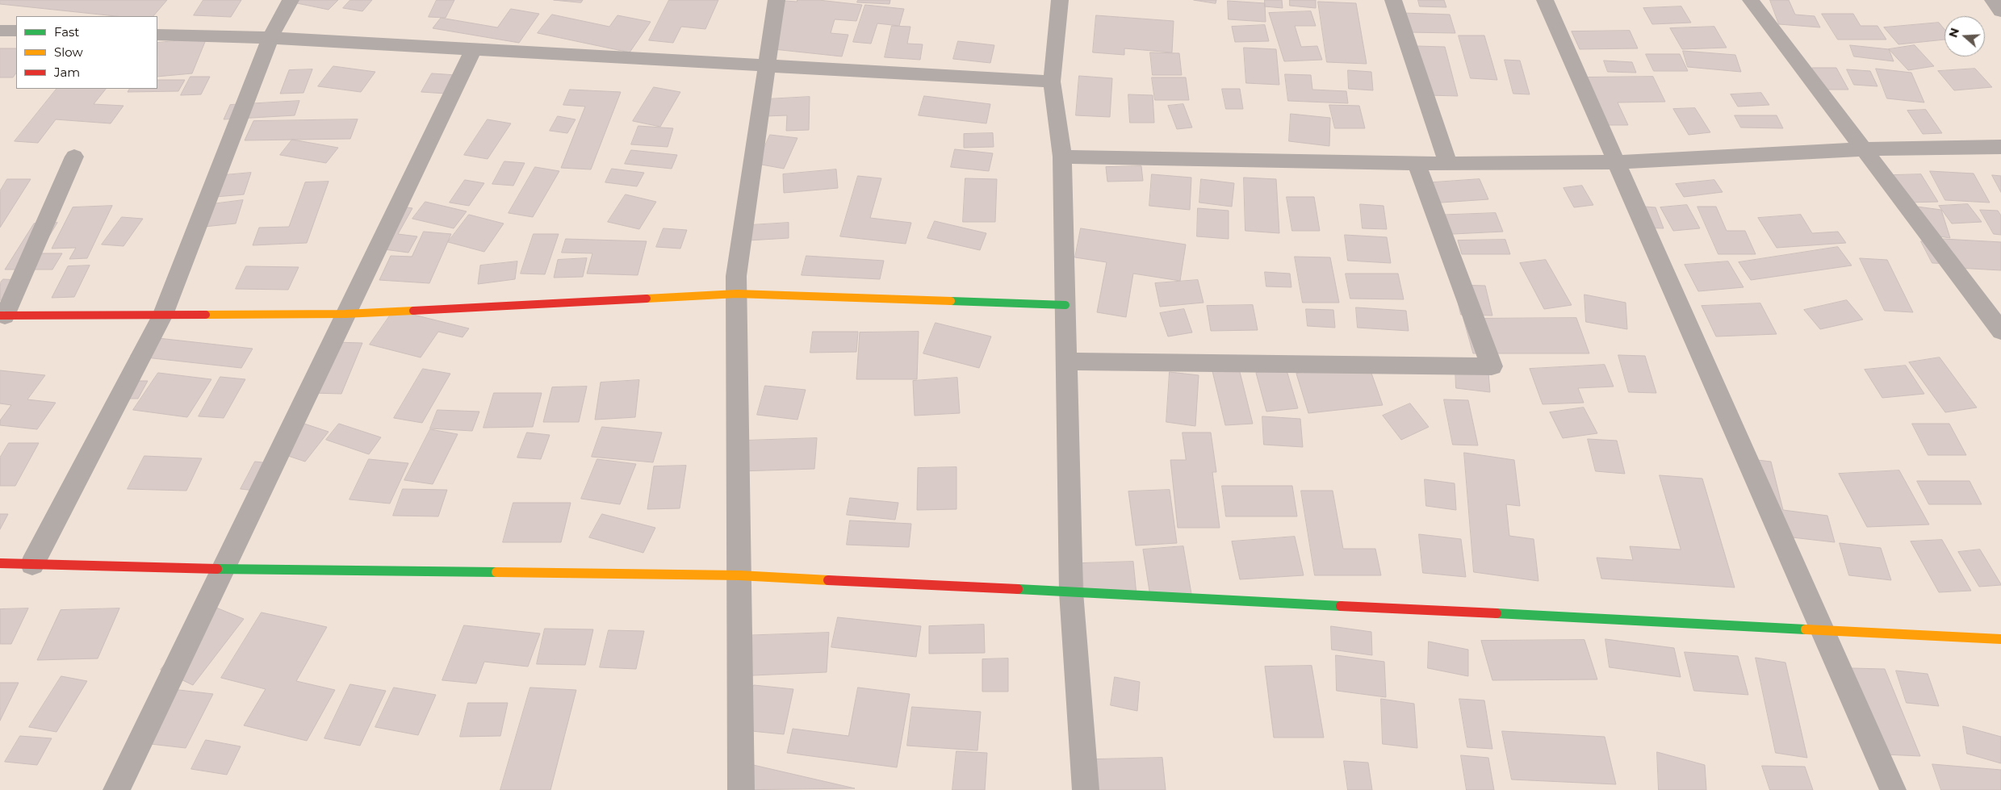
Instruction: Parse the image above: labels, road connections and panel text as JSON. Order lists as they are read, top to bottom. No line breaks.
{"legend":["Fast","Slow","Jam"],"north":"left"}
